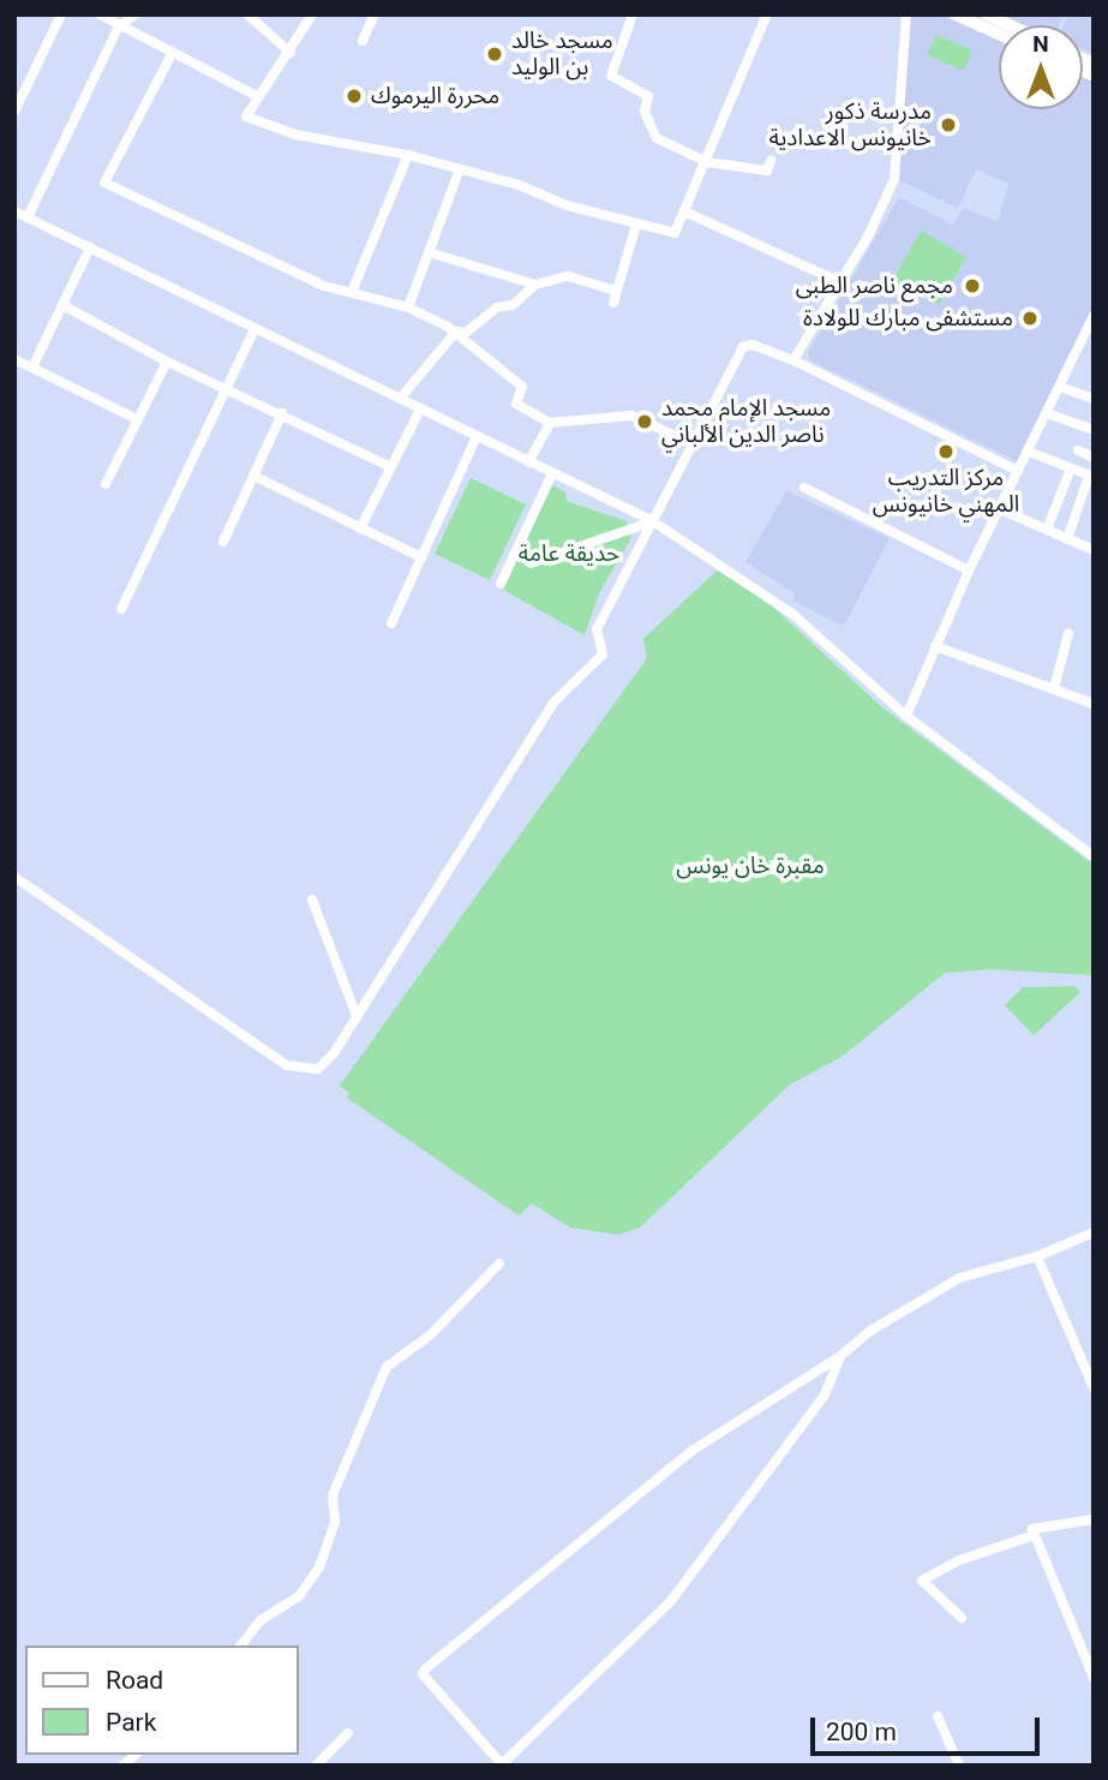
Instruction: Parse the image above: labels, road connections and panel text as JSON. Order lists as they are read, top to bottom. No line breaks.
{"parks":["حديقة عامة","مقبرة خان يونس"],"places":["مسجد خالد بن الوليد","محررة اليرموك","مدرسة ذكور خانيونس الاعدادية","مجمع ناصر الطبى","مستشفى مبارك للولادة","مسجد الإمام محمد ناصر الدين الألباني","مركز التدريب المهني خانيونس"],"legend":["Road","Park"],"scale_bar":"200 m","north":"top"}
